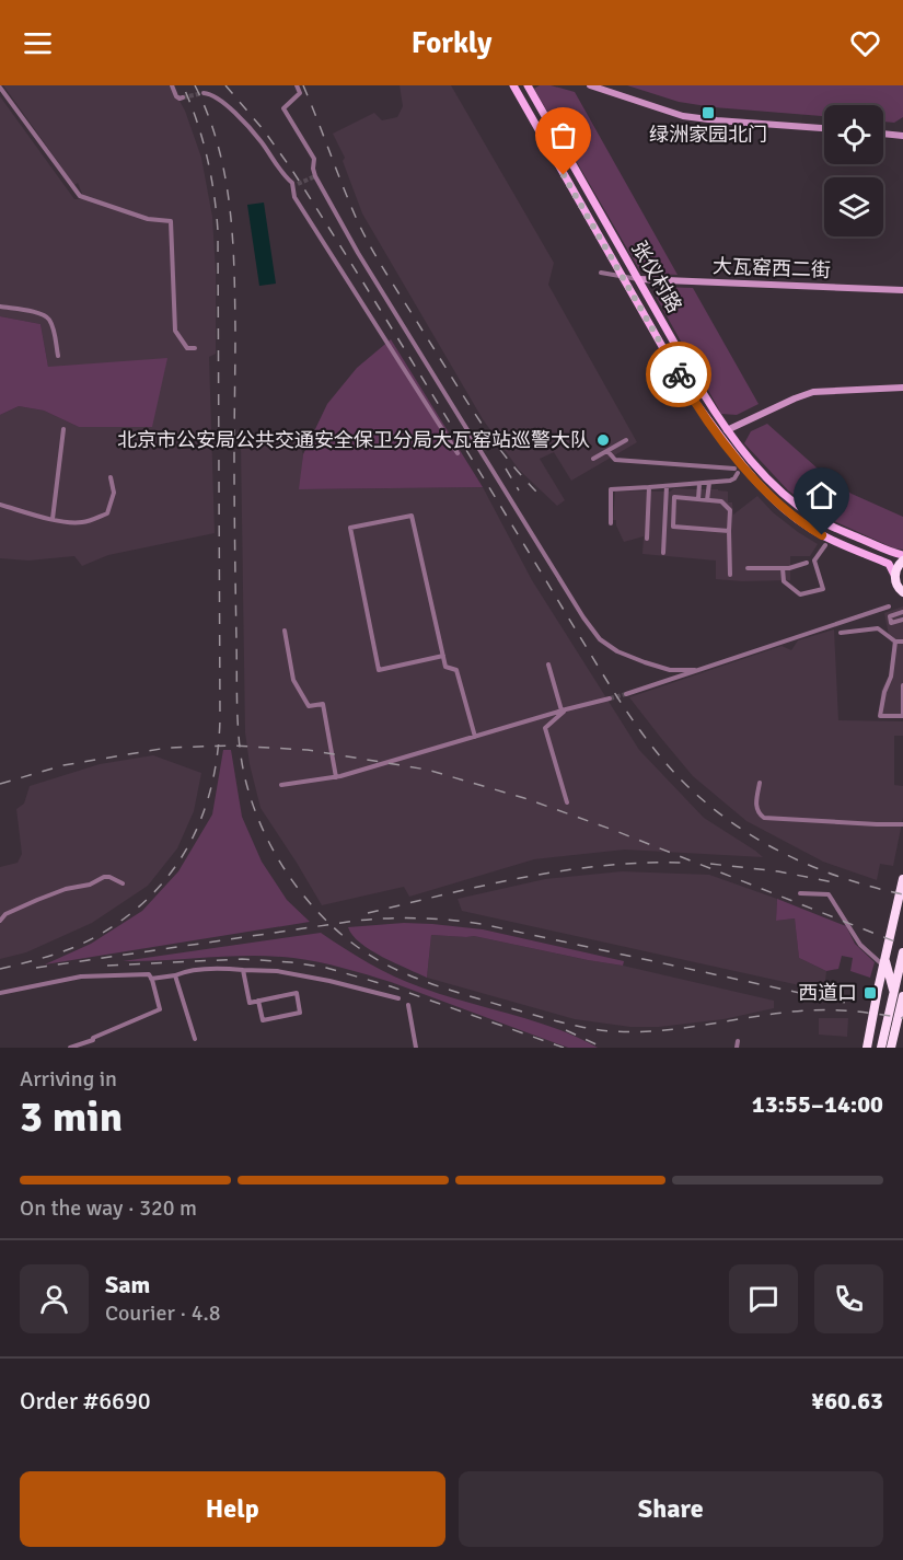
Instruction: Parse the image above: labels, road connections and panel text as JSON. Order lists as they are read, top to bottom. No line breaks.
{"streets":{"main road":["张仪村路"],"street":["大瓦窑西二街"]},"crossings":[["大瓦窑西二街","张仪村路"]],"places":{"transit":["绿洲家园北门","西道口"],"other":["北京市公安局公共交通安全保卫分局大瓦窑站巡警大队"]},"page":{"header":"Forkly","heading":["3 min","Arriving in","13:55–14:00"],"panel":["Sam","Courier · 4.8","Order #6690","¥60.63"],"bar":"On the way · 320 m","buttons":["Help","Share"]}}
